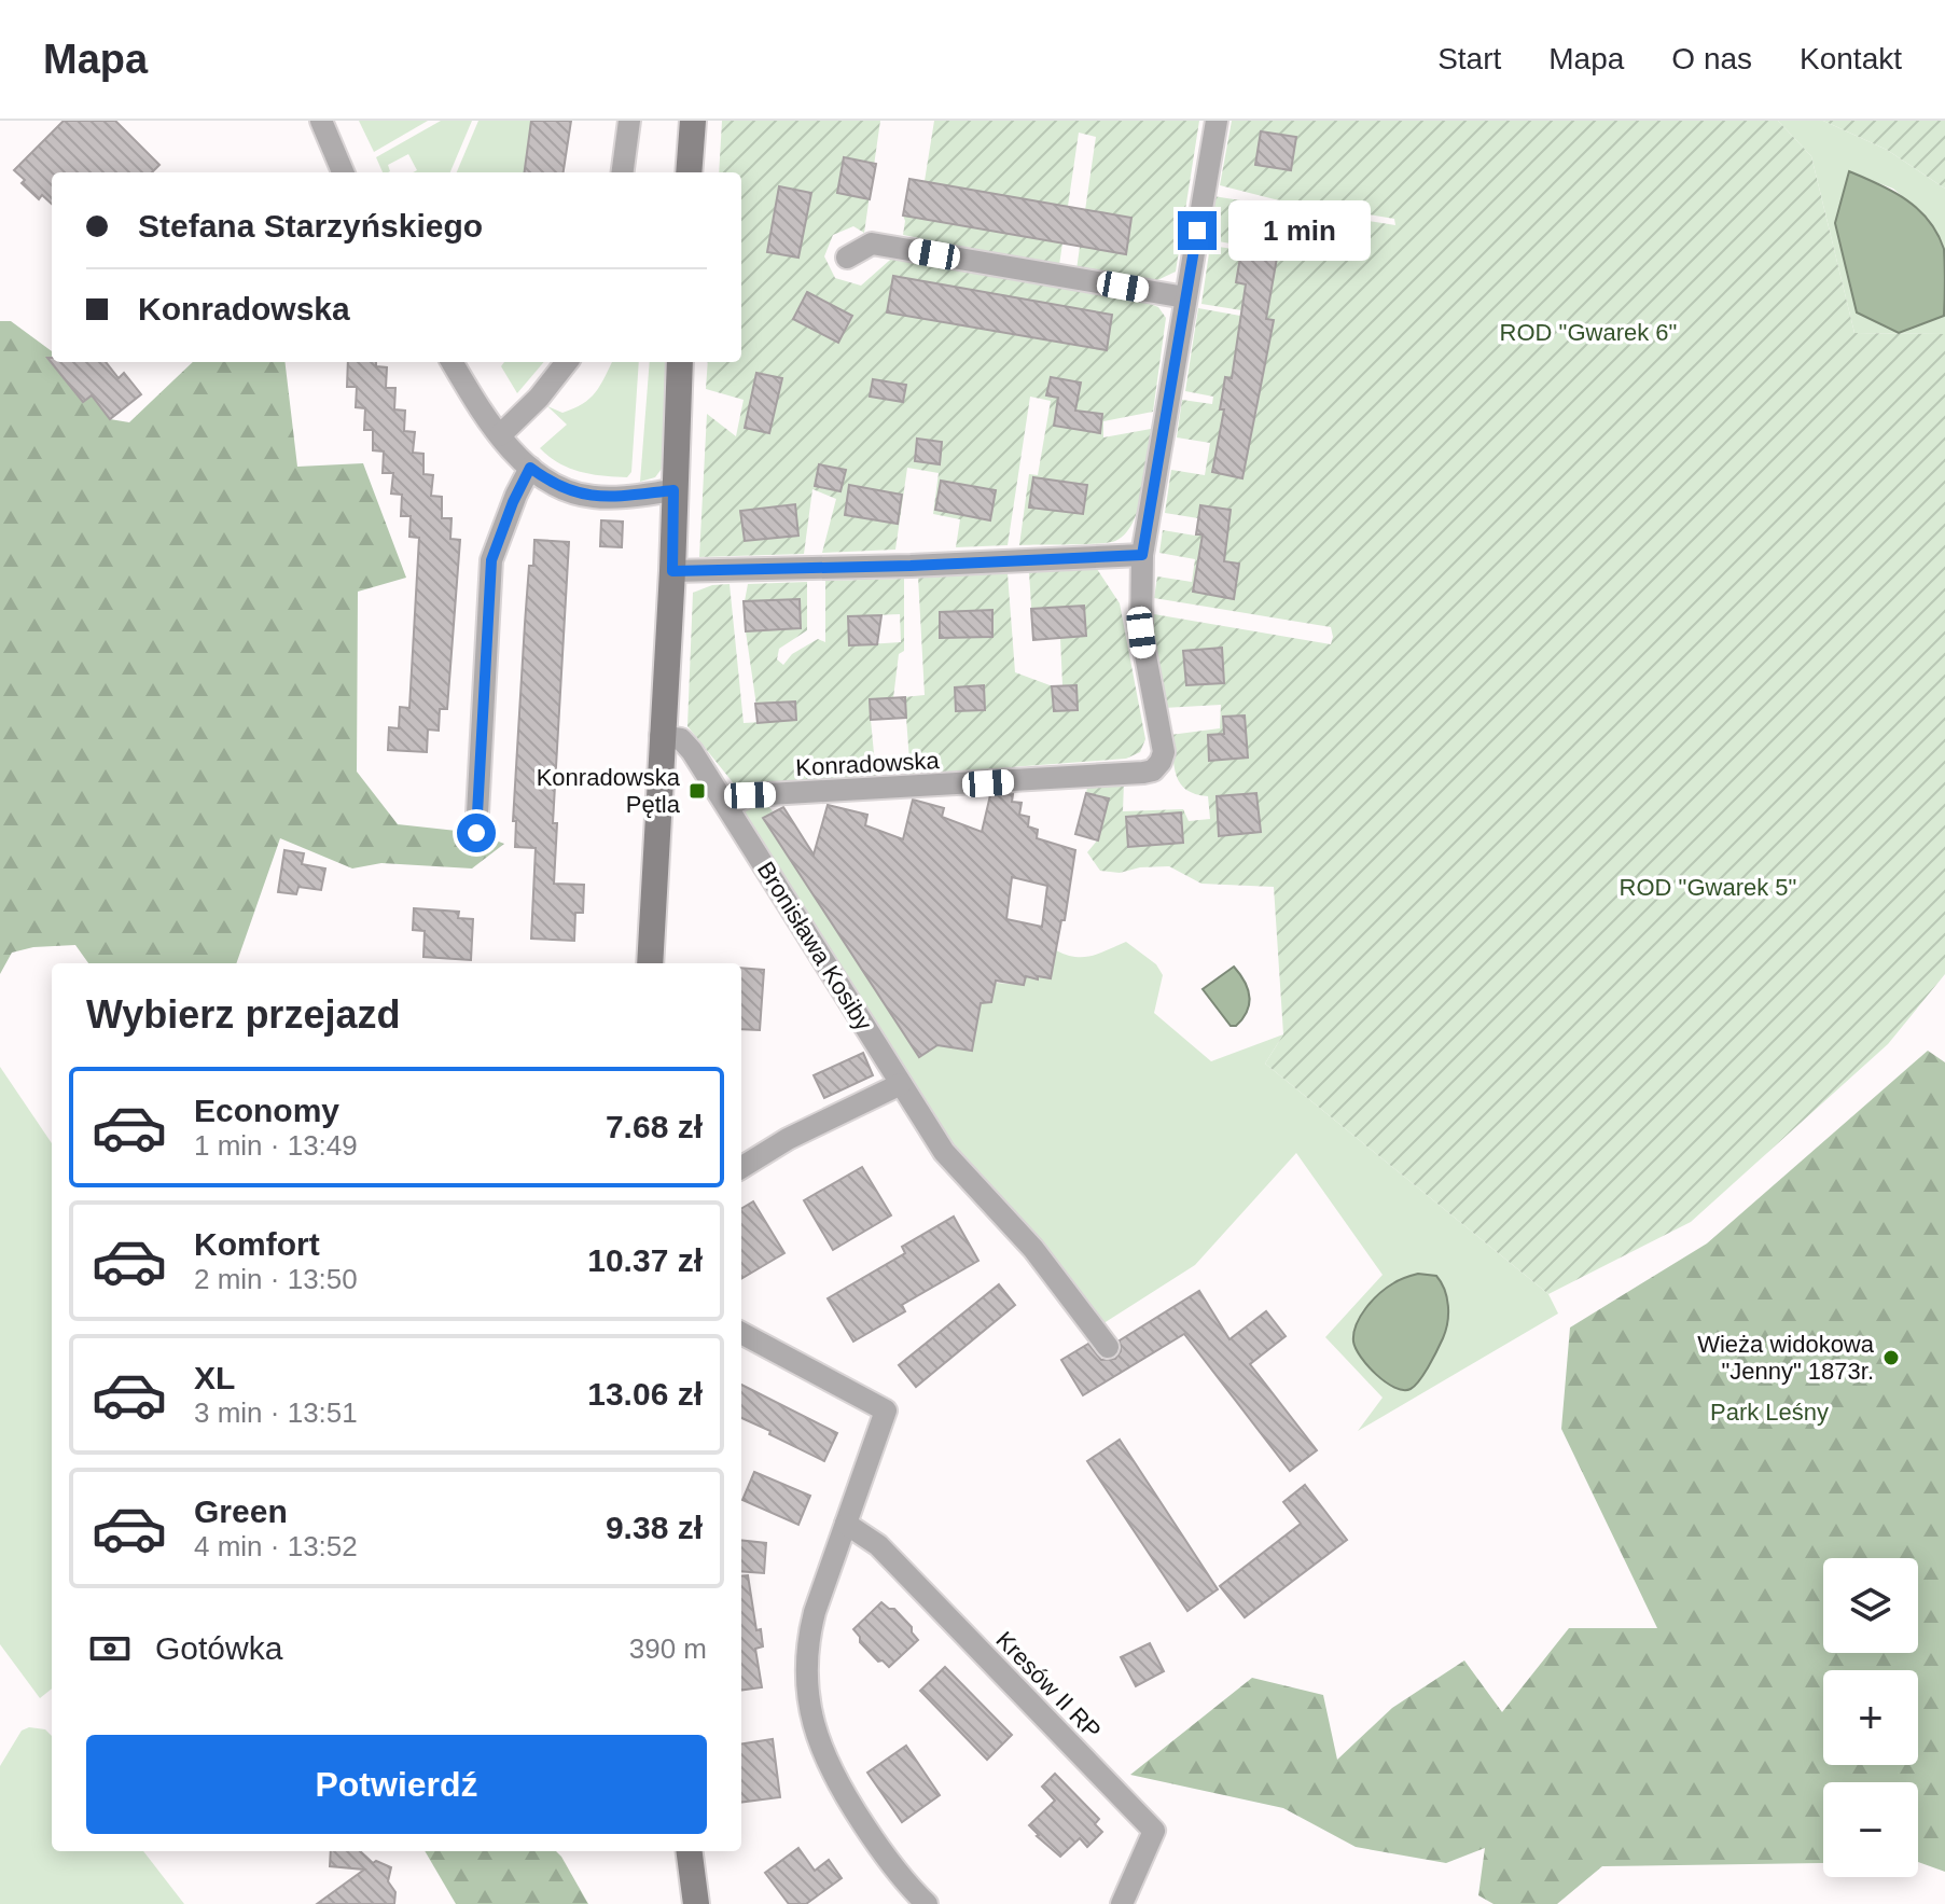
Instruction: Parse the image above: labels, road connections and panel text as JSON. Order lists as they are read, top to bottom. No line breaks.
{"streets":{"street":["Konradowska","Bronisława Kosiby","Kresów II RP"]},"crossings":[["Konradowska","Bronisława Kosiby"]],"parks":["ROD \"Gwarek 6\"","ROD \"Gwarek 5\"","Park Leśny"],"places":{"transit":["Konradowska Pętla"],"other":["Wieża widokowa \"Jenny\" 1873r."]},"page":{"header":"Mapa","nav":["Start","Mapa","O nas","Kontakt"],"banner":["Stefana Starzyńskiego","Konradowska"],"bubble":"1 min","heading":"Wybierz przejazd","list":[{"name":"Economy","note":"1 min · 13:49","value":"7.68 zł"},{"name":"Komfort","note":"2 min · 13:50","value":"10.37 zł"},{"name":"XL","note":"3 min · 13:51","value":"13.06 zł"},{"name":"Green","note":"4 min · 13:52","value":"9.38 zł"}],"map_buttons":["+","−"],"pay":["Gotówka","390 m"],"buttons":"Potwierdź"}}
